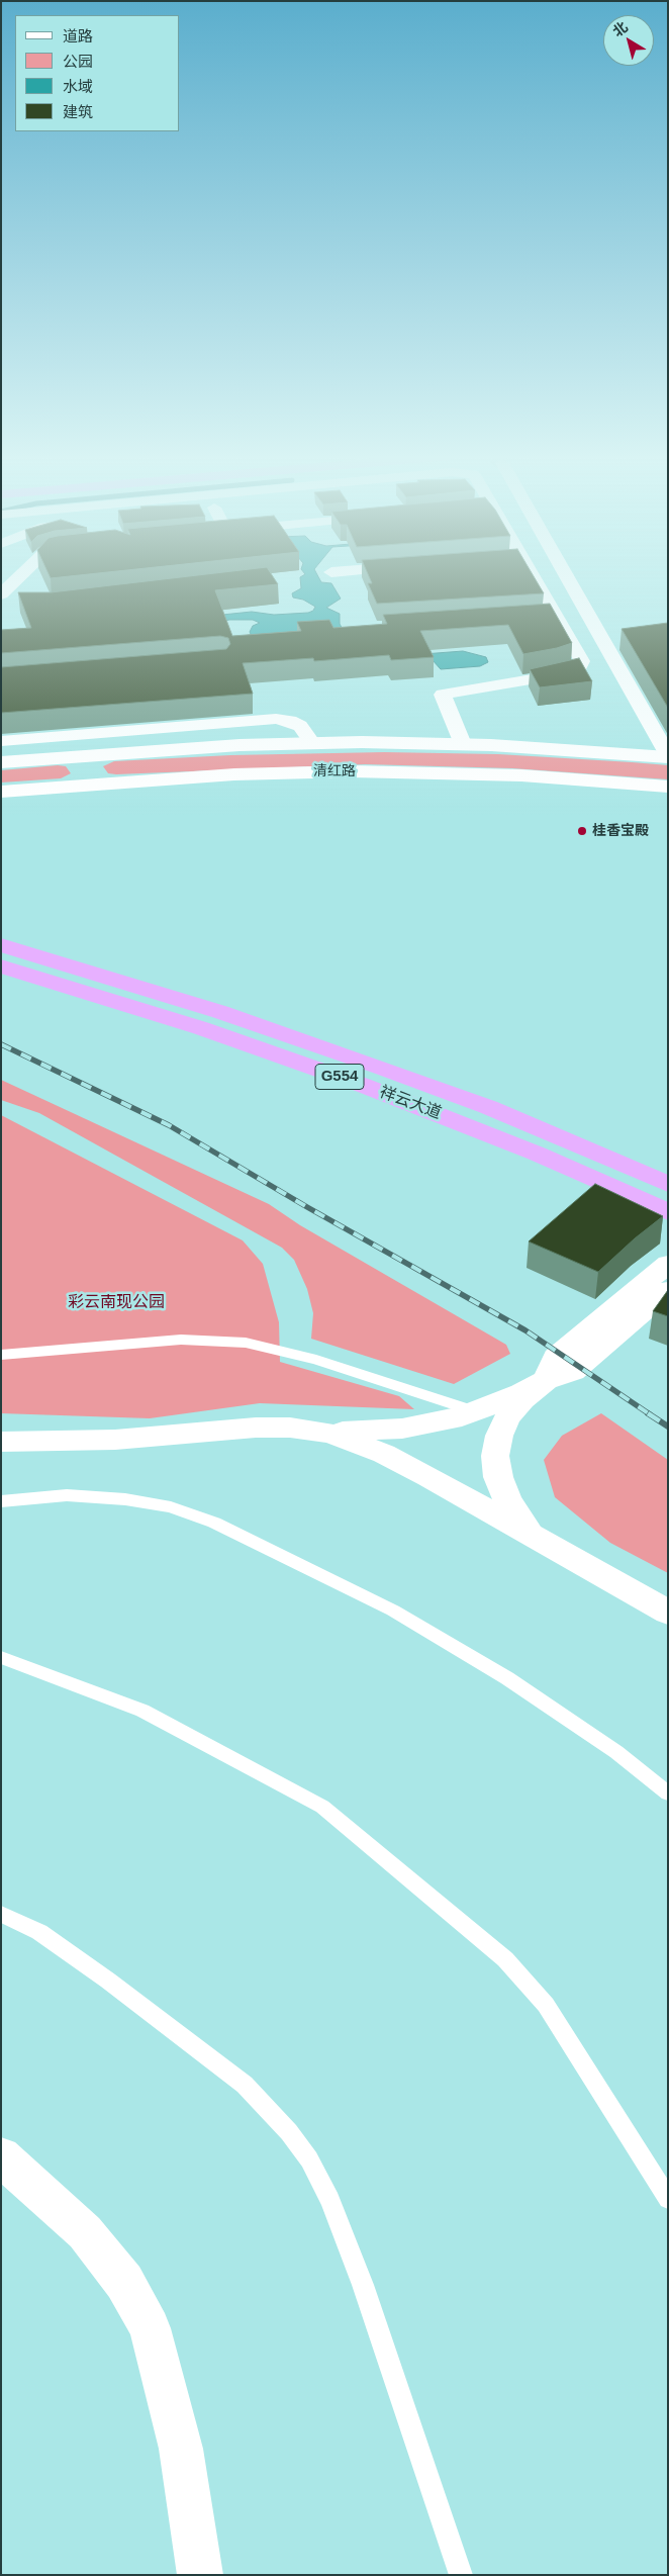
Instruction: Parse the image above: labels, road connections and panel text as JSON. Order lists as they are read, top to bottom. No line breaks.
{"streets":{"highway":["G554","祥云大道"],"main road":["清红路"]},"parks":["彩云南现公园"],"places":["桂香宝殿"],"legend":["道路","公园","水域","建筑"],"north":"top left"}
